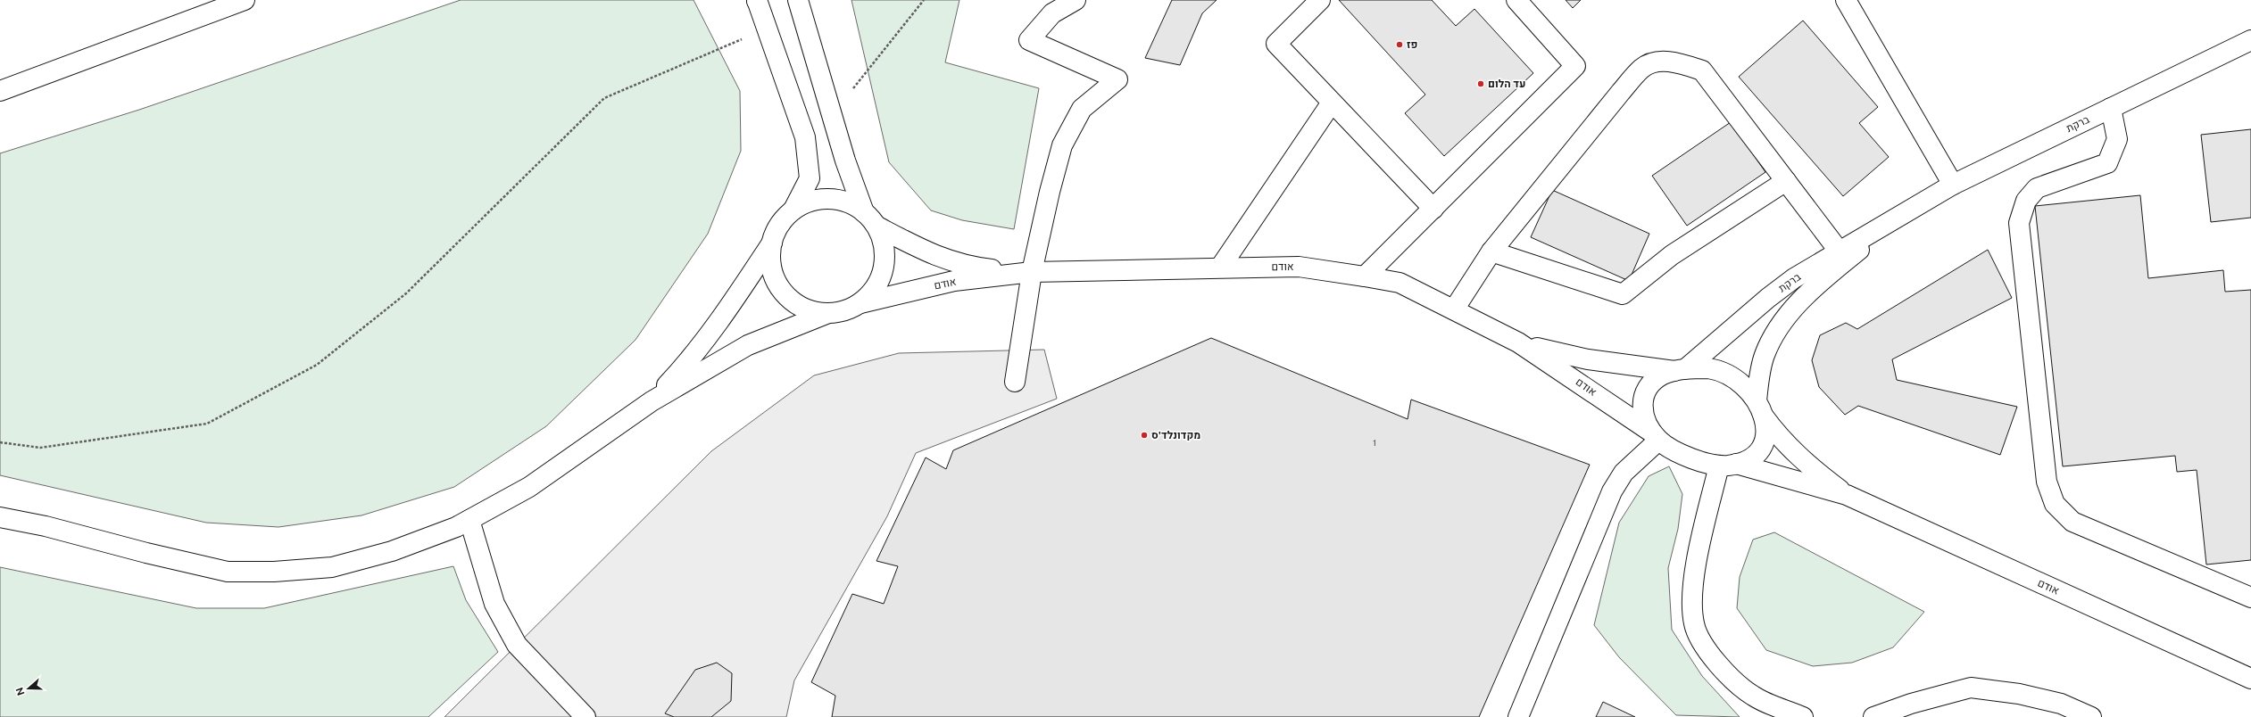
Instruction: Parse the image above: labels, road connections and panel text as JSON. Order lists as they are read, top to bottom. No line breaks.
{"streets":{"main road":["ברקת","אודם"]},"crossings":[["ברקת","אודם"]],"places":["פז","עד הלום","מקדונלד'ס"],"house_numbers":["1"],"north":"left"}
